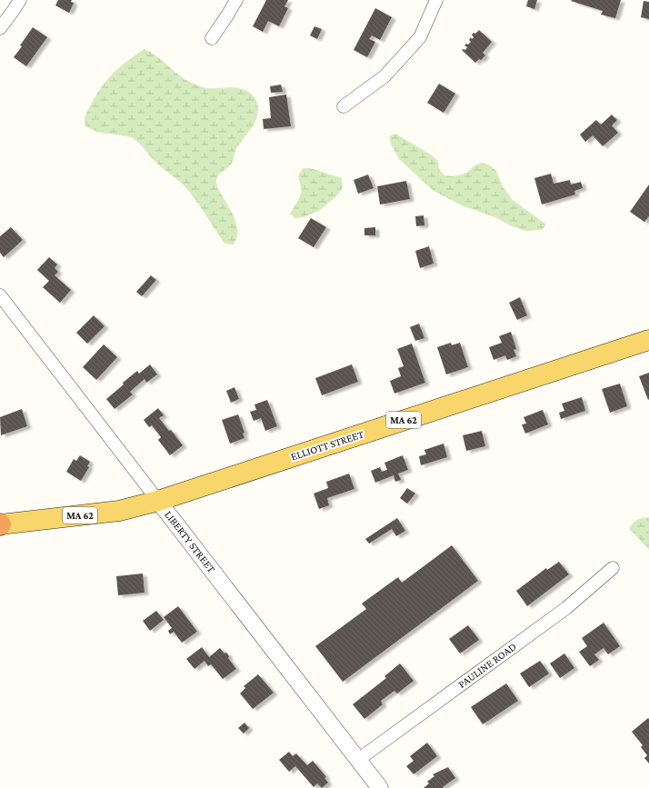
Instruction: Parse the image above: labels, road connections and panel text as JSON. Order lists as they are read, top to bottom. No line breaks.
{"streets":{"main road":["MA 62","ELLIOTT STREET"],"street":["LIBERTY STREET","PAULINE ROAD"]},"crossings":[["ELLIOTT STREET","LIBERTY STREET"],["LIBERTY STREET","PAULINE ROAD"]]}
